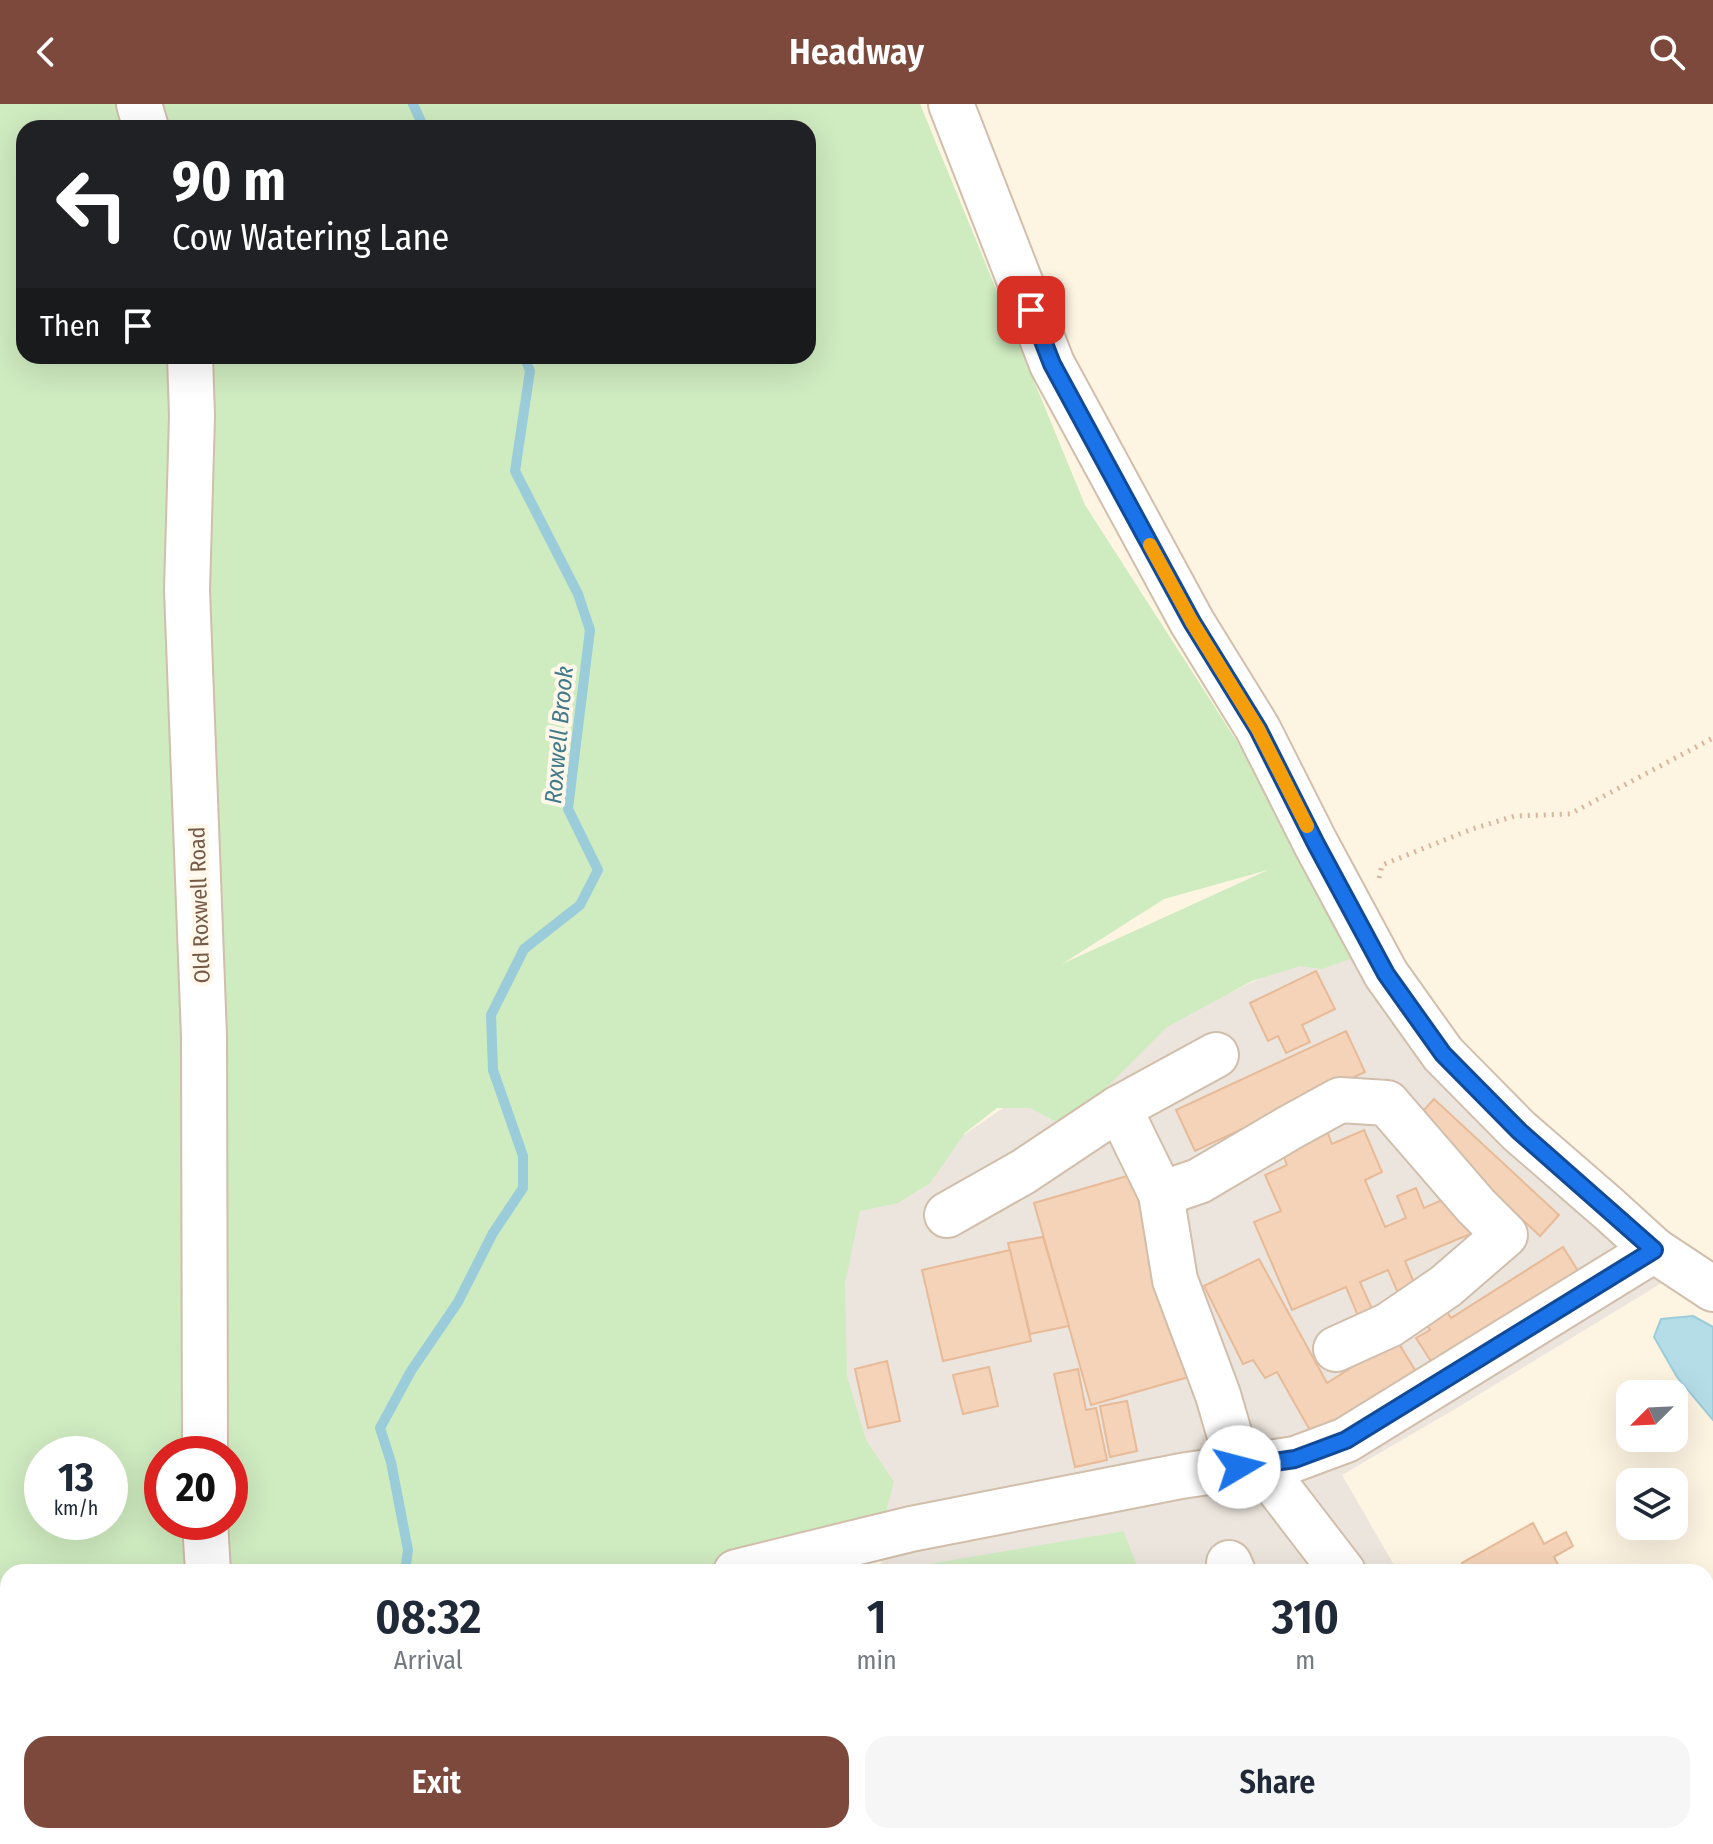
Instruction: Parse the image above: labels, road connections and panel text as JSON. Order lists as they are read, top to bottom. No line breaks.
{"streets":{"street":["Old Roxwell Road"]},"water":["Roxwell Brook"],"north":"bottom left","page":{"header":"Headway","turn":["90 m","Cow Watering Lane"],"then":"Then","speed":"13 km/h","limit":"20","eta":["08:32","Arrival","1","min","310","m"],"buttons":["Exit","Share"]}}
